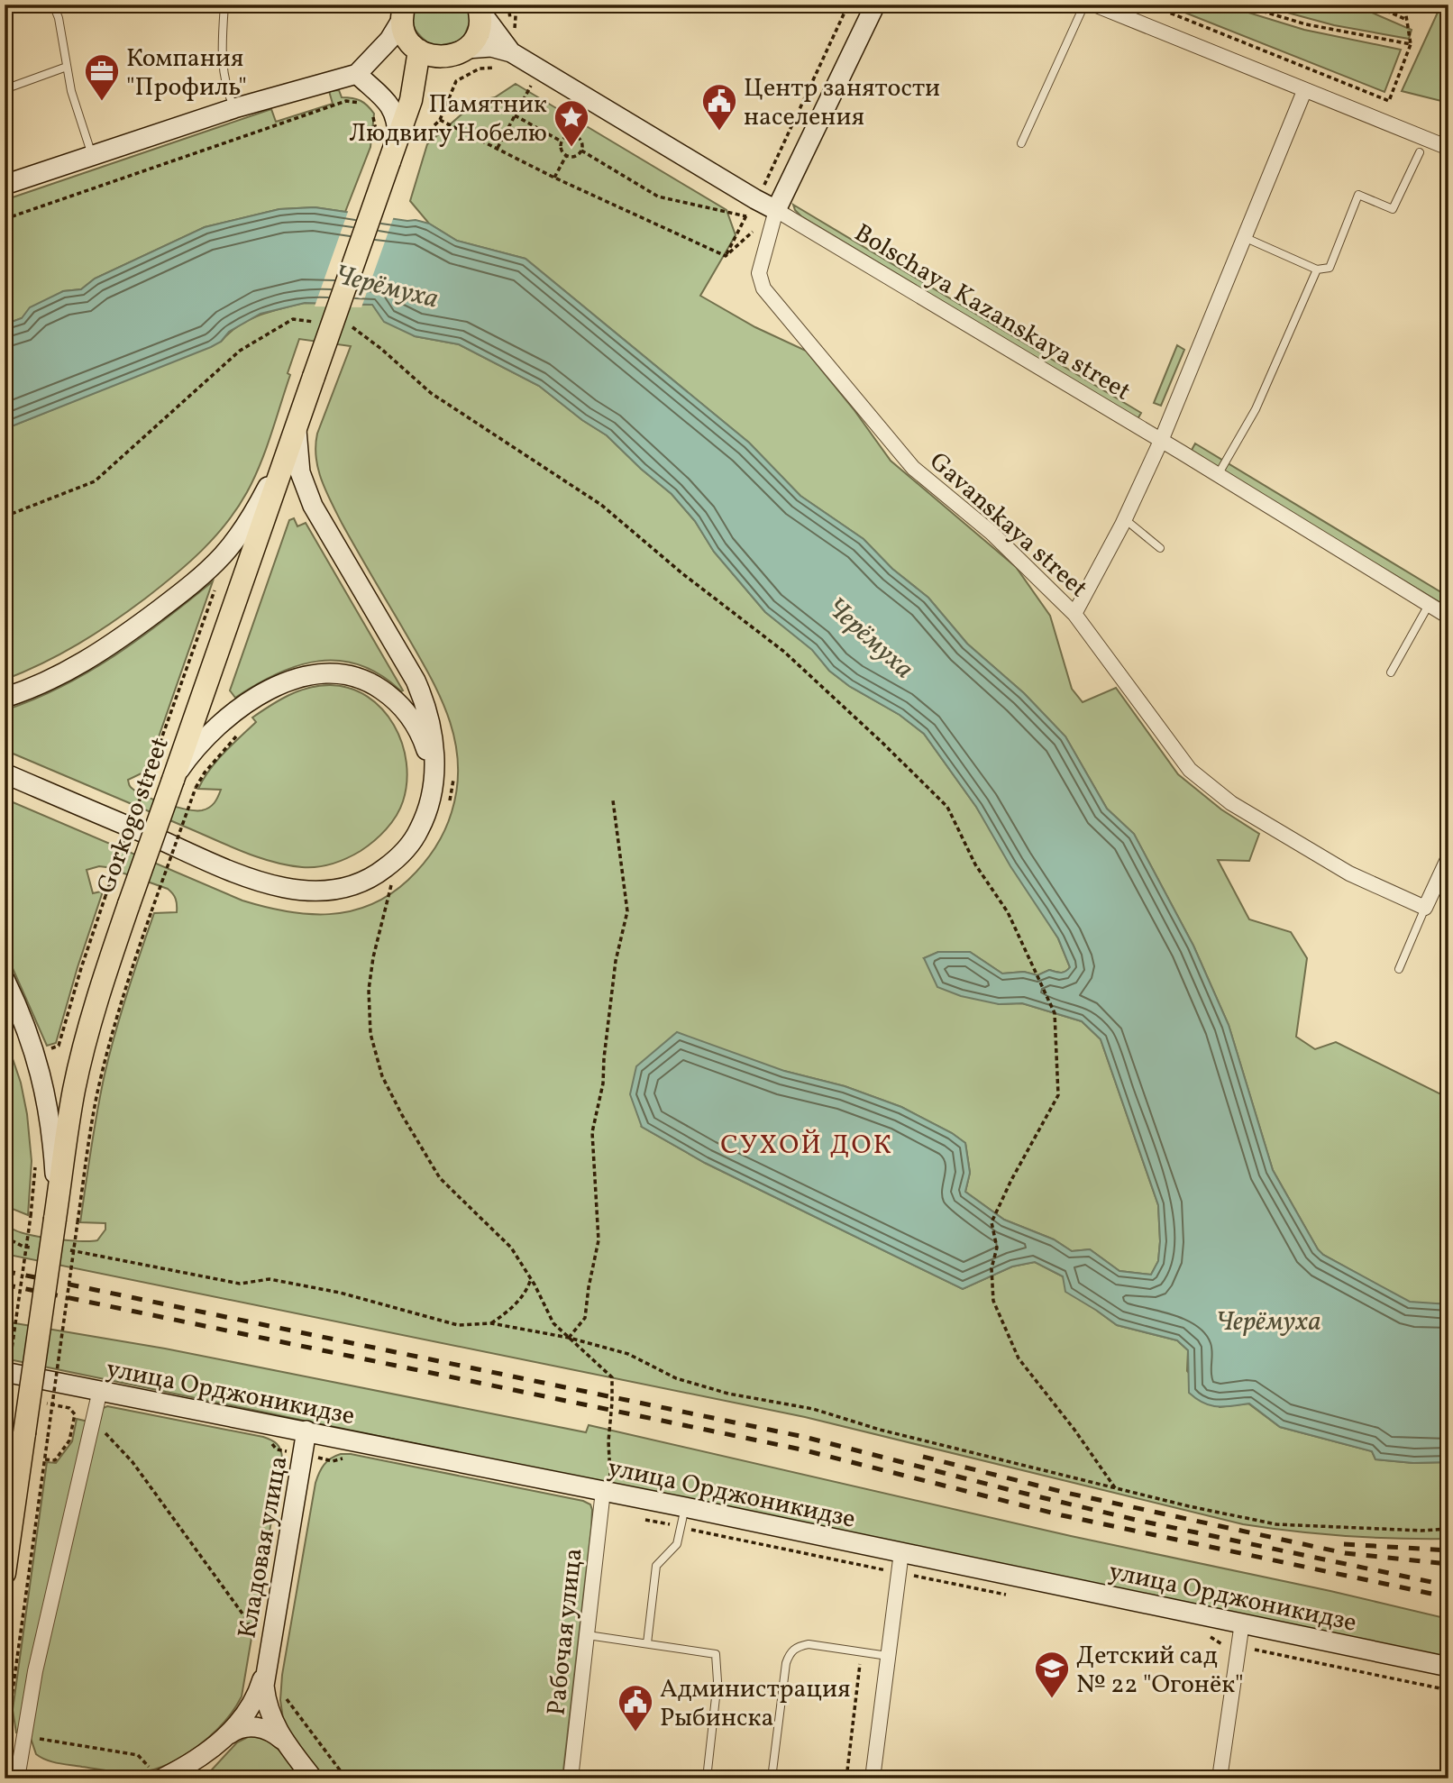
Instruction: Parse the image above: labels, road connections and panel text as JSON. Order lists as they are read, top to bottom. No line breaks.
{"streets":{"main road":["Gorkogo street"],"street":["Bolschaya Kazanskaya street","Gavanskaya street","улица Орджоникидзе","Кладовая улица","Рабочая улица"]},"crossings":[["Bolschaya Kazanskaya street","Gavanskaya street"],["улица Орджоникидзе","Кладовая улица"],["улица Орджоникидзе","Рабочая улица"]],"districts":["СУХОЙ ДОК"],"water":["Черёмуха"],"places":{"office":["Компания \"Профиль\""],"public building":["Центр занятости населения","Администрация Рыбинска"],"place":["Памятник Людвигу Нобелю"],"school or university":["Детский сад № 22 \"Огонёк\""]}}
